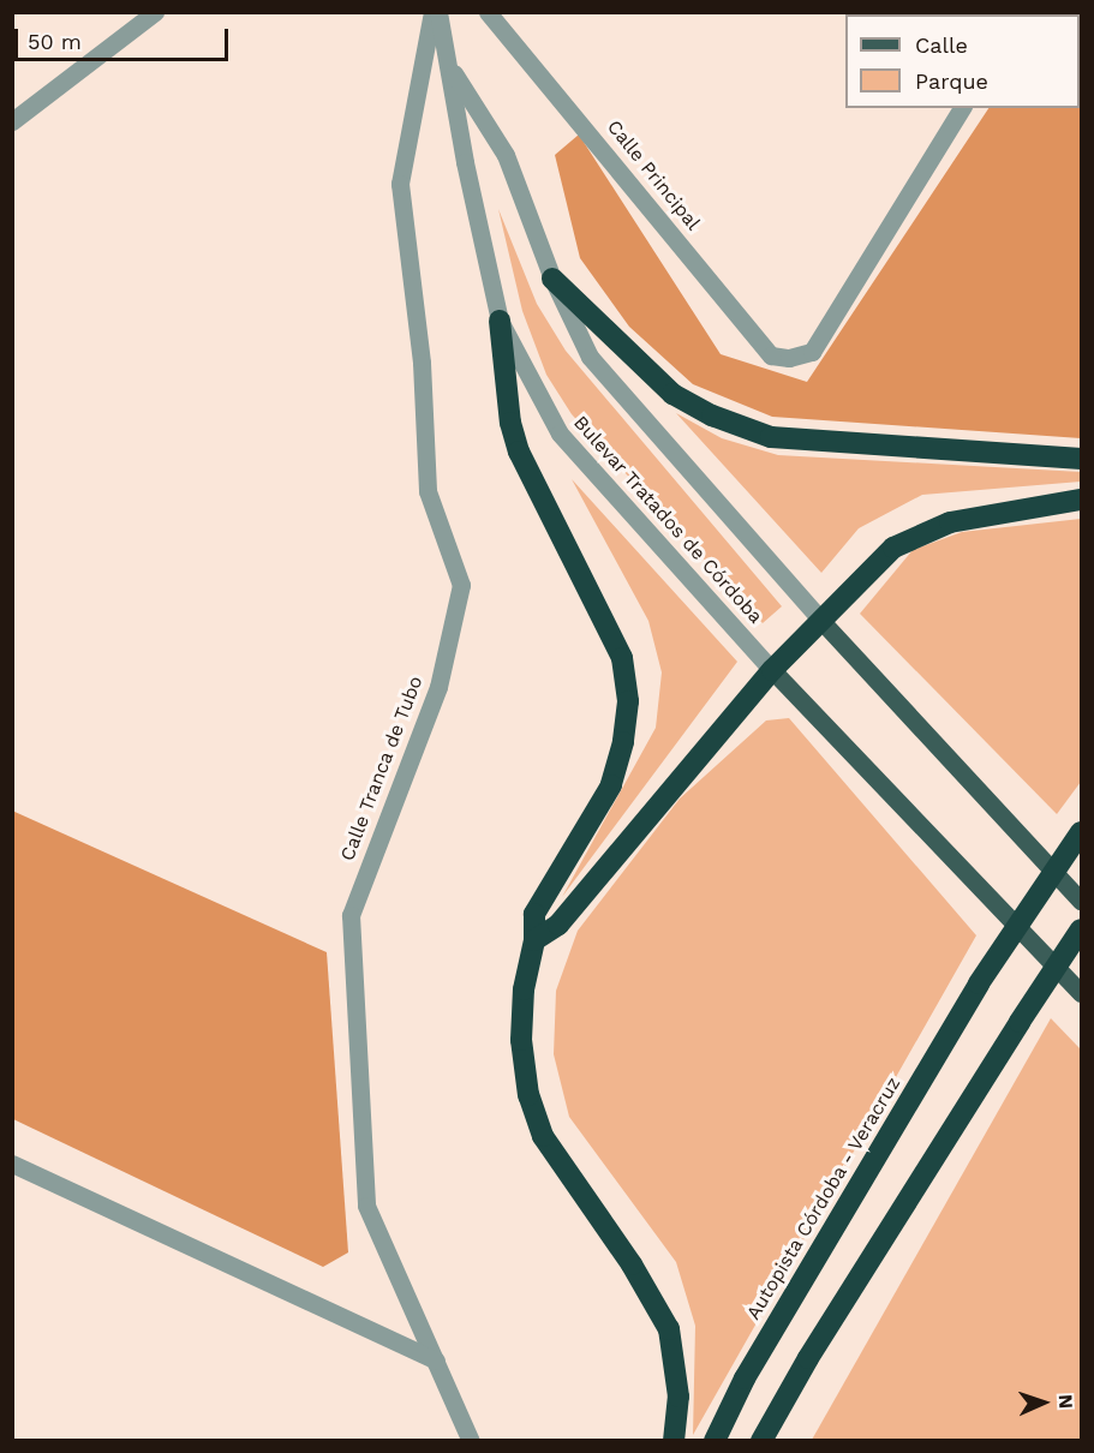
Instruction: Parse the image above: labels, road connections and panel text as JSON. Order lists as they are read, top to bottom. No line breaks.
{"streets":{"highway":["Autopista Córdoba - Veracruz"],"main road":["Bulevar Tratados de Córdoba"],"street":["Calle Principal","Calle Tranca de Tubo"]},"legend":["Calle","Parque"],"scale_bar":"50 m","north":"right"}
